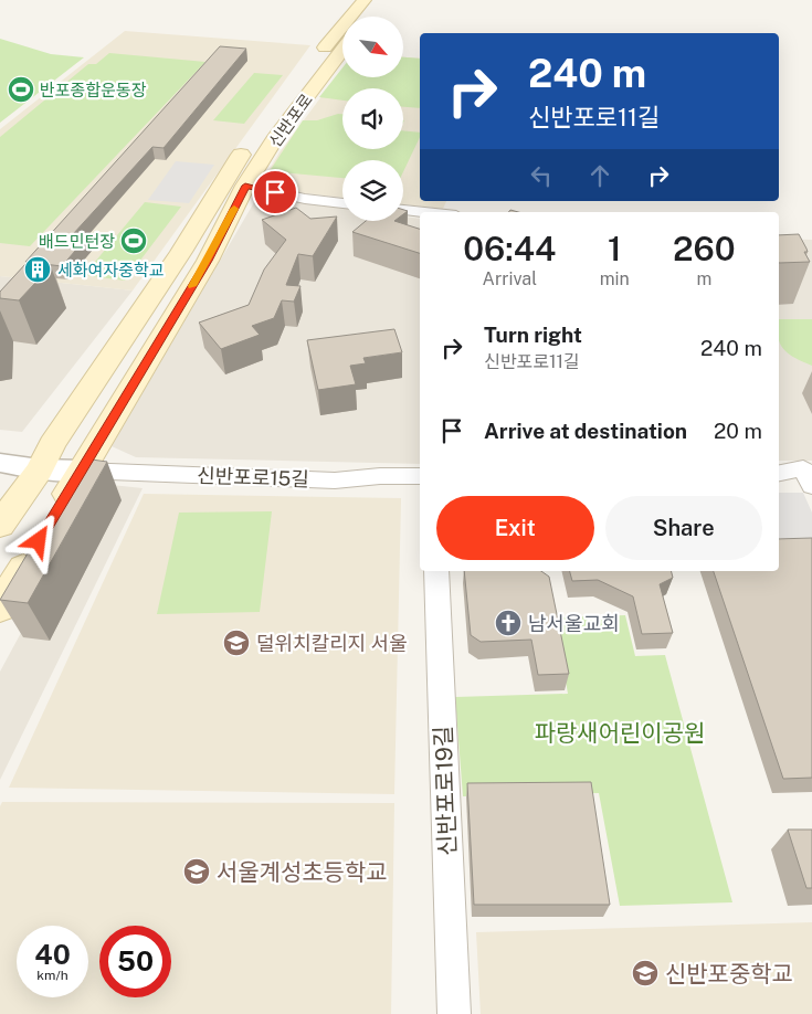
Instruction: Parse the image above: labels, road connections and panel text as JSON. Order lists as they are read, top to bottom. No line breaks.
{"streets":{"main road":["신반포로"],"street":["신반포로15길","신반포로19길"]},"crossings":[["신반포로","신반포로15길"]],"parks":["파랑새어린이공원"],"places":{"sports":["반포종합운동장","배드민턴장"],"building":["세화여자중학교"],"church":["남서울교회"],"school or university":["덜위치칼리지 서울","서울계성초등학교","신반포중학교"]},"north":"bottom right","page":{"turn":["240 m","신반포로11길"],"eta":["06:44","Arrival","1","min","260","m"],"list":[{"name":"Turn right","note":"신반포로11길","value":"240 m"},{"name":"Arrive at destination","value":"20 m"}],"buttons":["Exit","Share"],"speed":"40 km/h","limit":"50"}}
